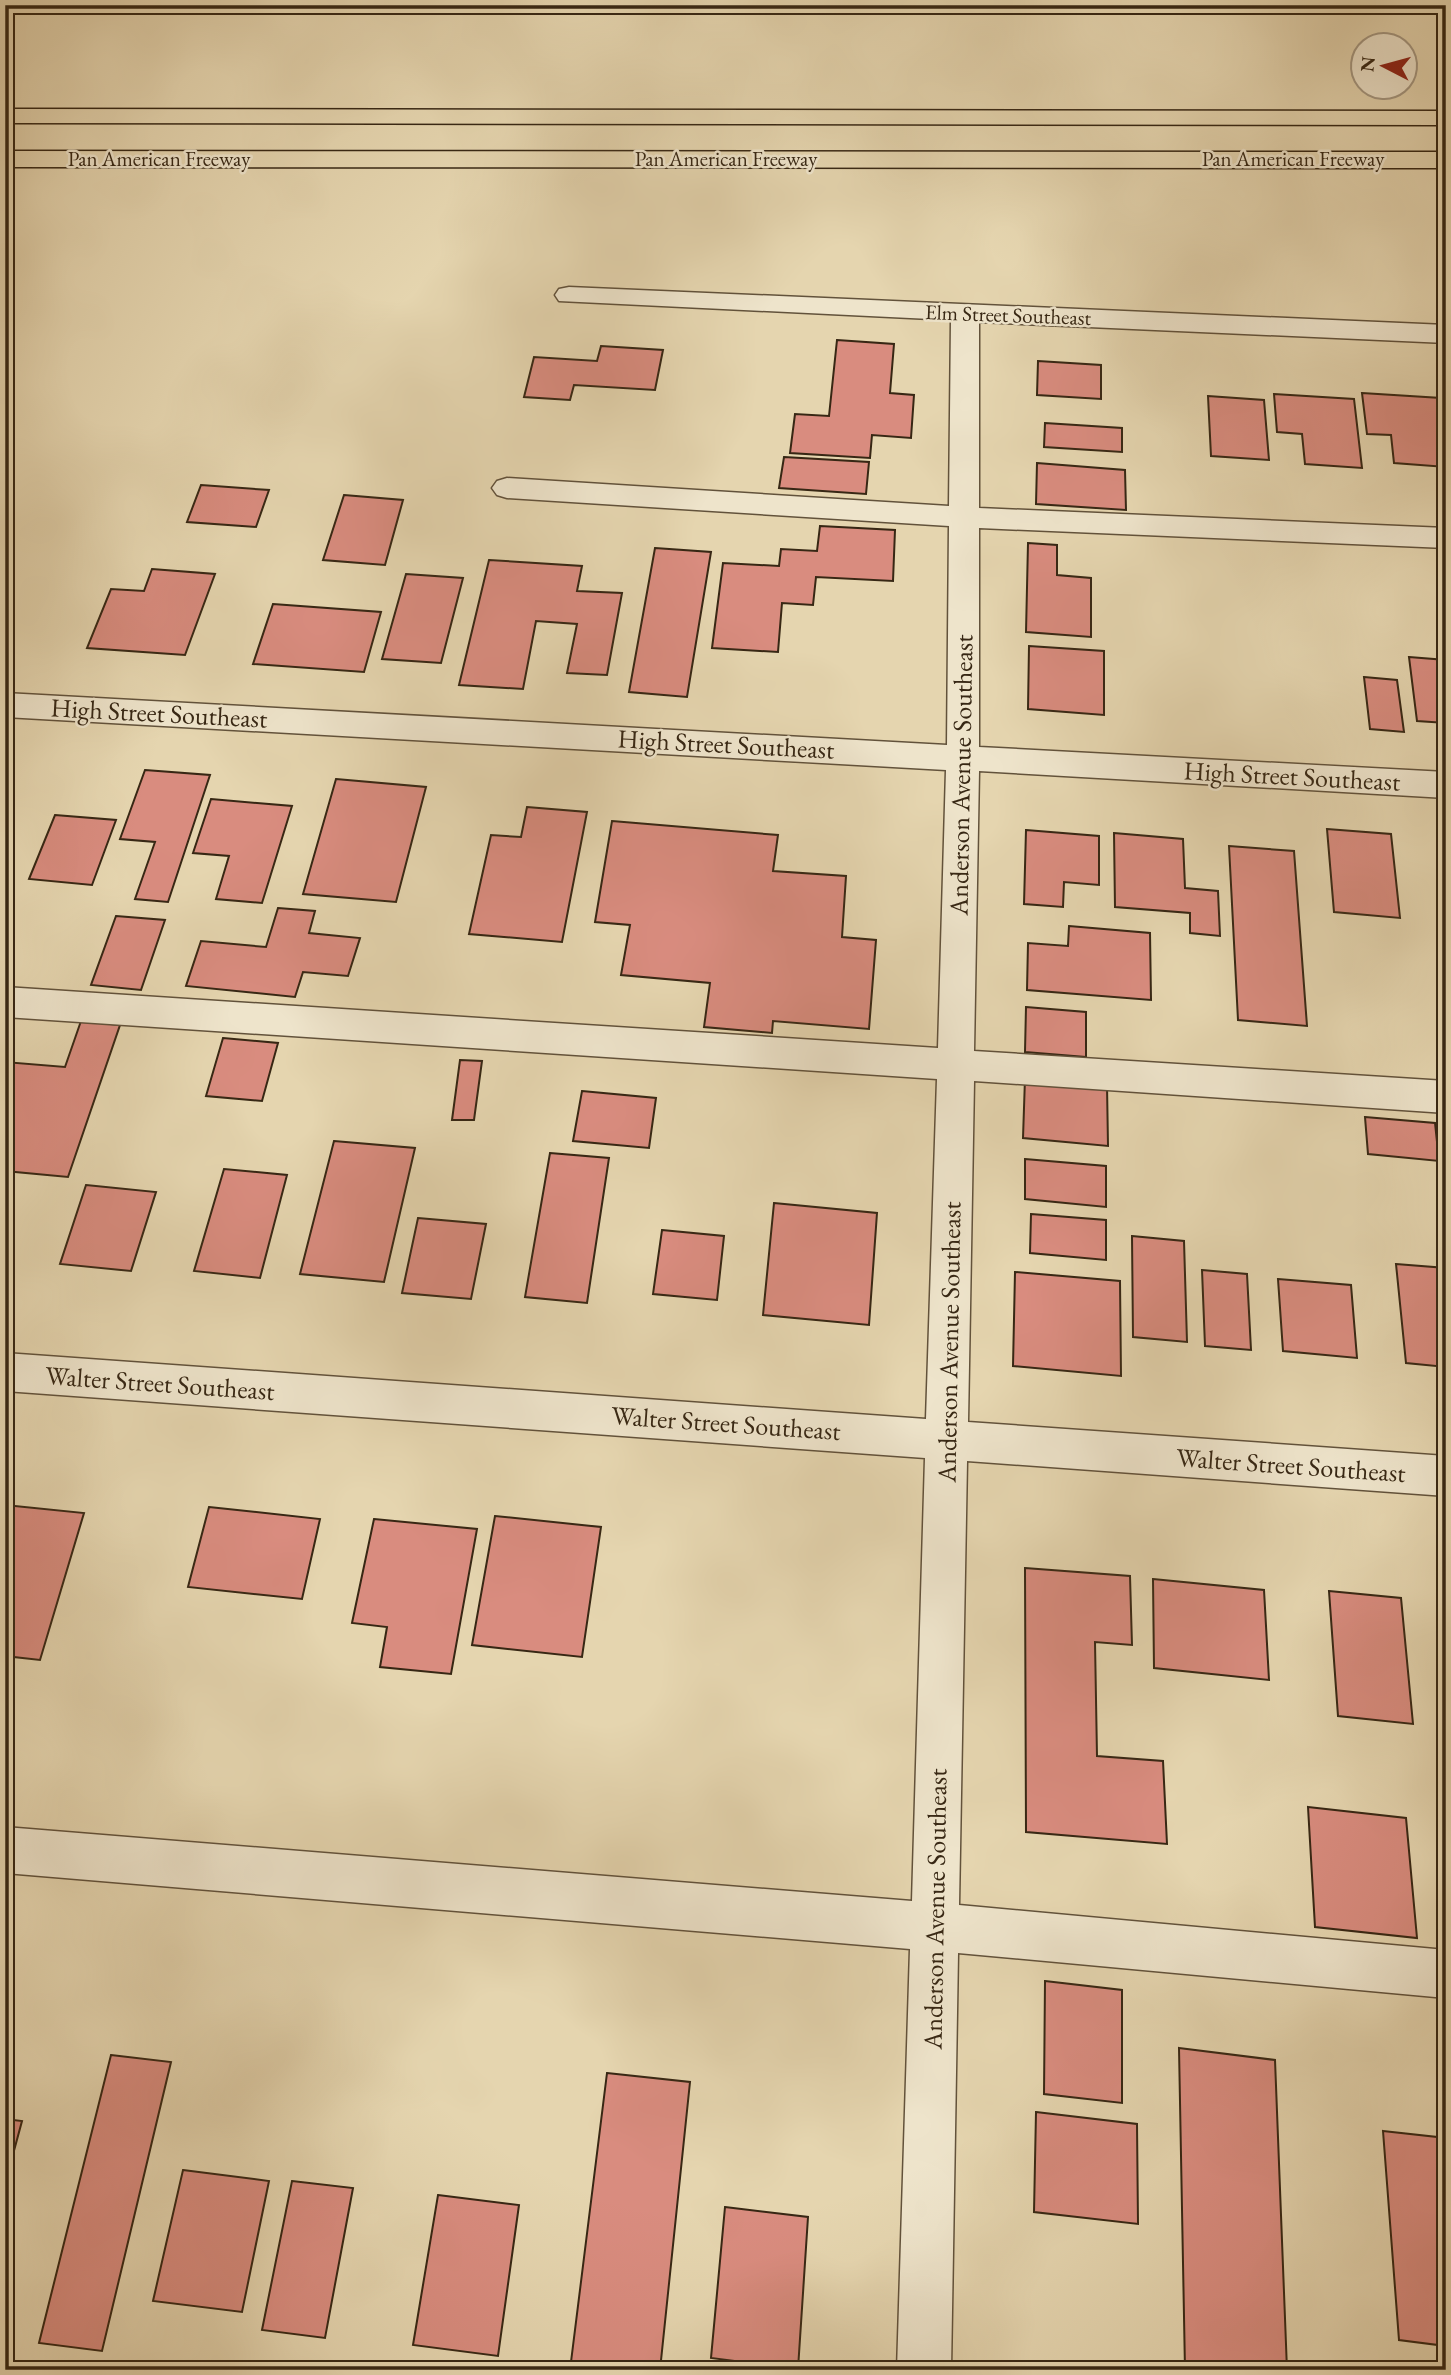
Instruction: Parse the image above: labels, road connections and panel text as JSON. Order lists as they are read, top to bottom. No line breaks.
{"streets":{"highway":["Pan American Freeway"],"street":["Elm Street Southeast","High Street Southeast","Anderson Avenue Southeast","Walter Street Southeast"]},"crossings":[["Elm Street Southeast","Anderson Avenue Southeast"],["High Street Southeast","Anderson Avenue Southeast"],["Anderson Avenue Southeast","Walter Street Southeast"]],"north":"left"}
